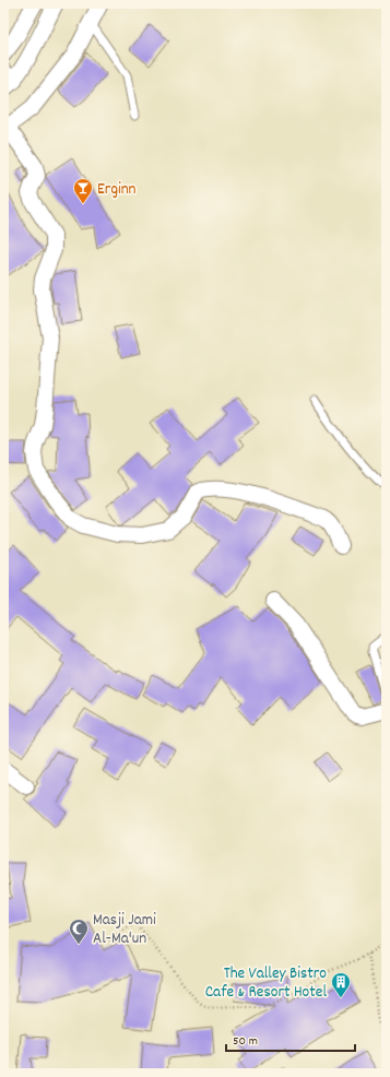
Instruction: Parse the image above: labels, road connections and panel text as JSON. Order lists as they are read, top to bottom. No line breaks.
{"places":{"bar":["Erginn"],"mosque":["Masji Jami Al-Ma'un"],"building":["The Valley Bistro Cafe & Resort Hotel"]},"scale_bar":"50 m"}
